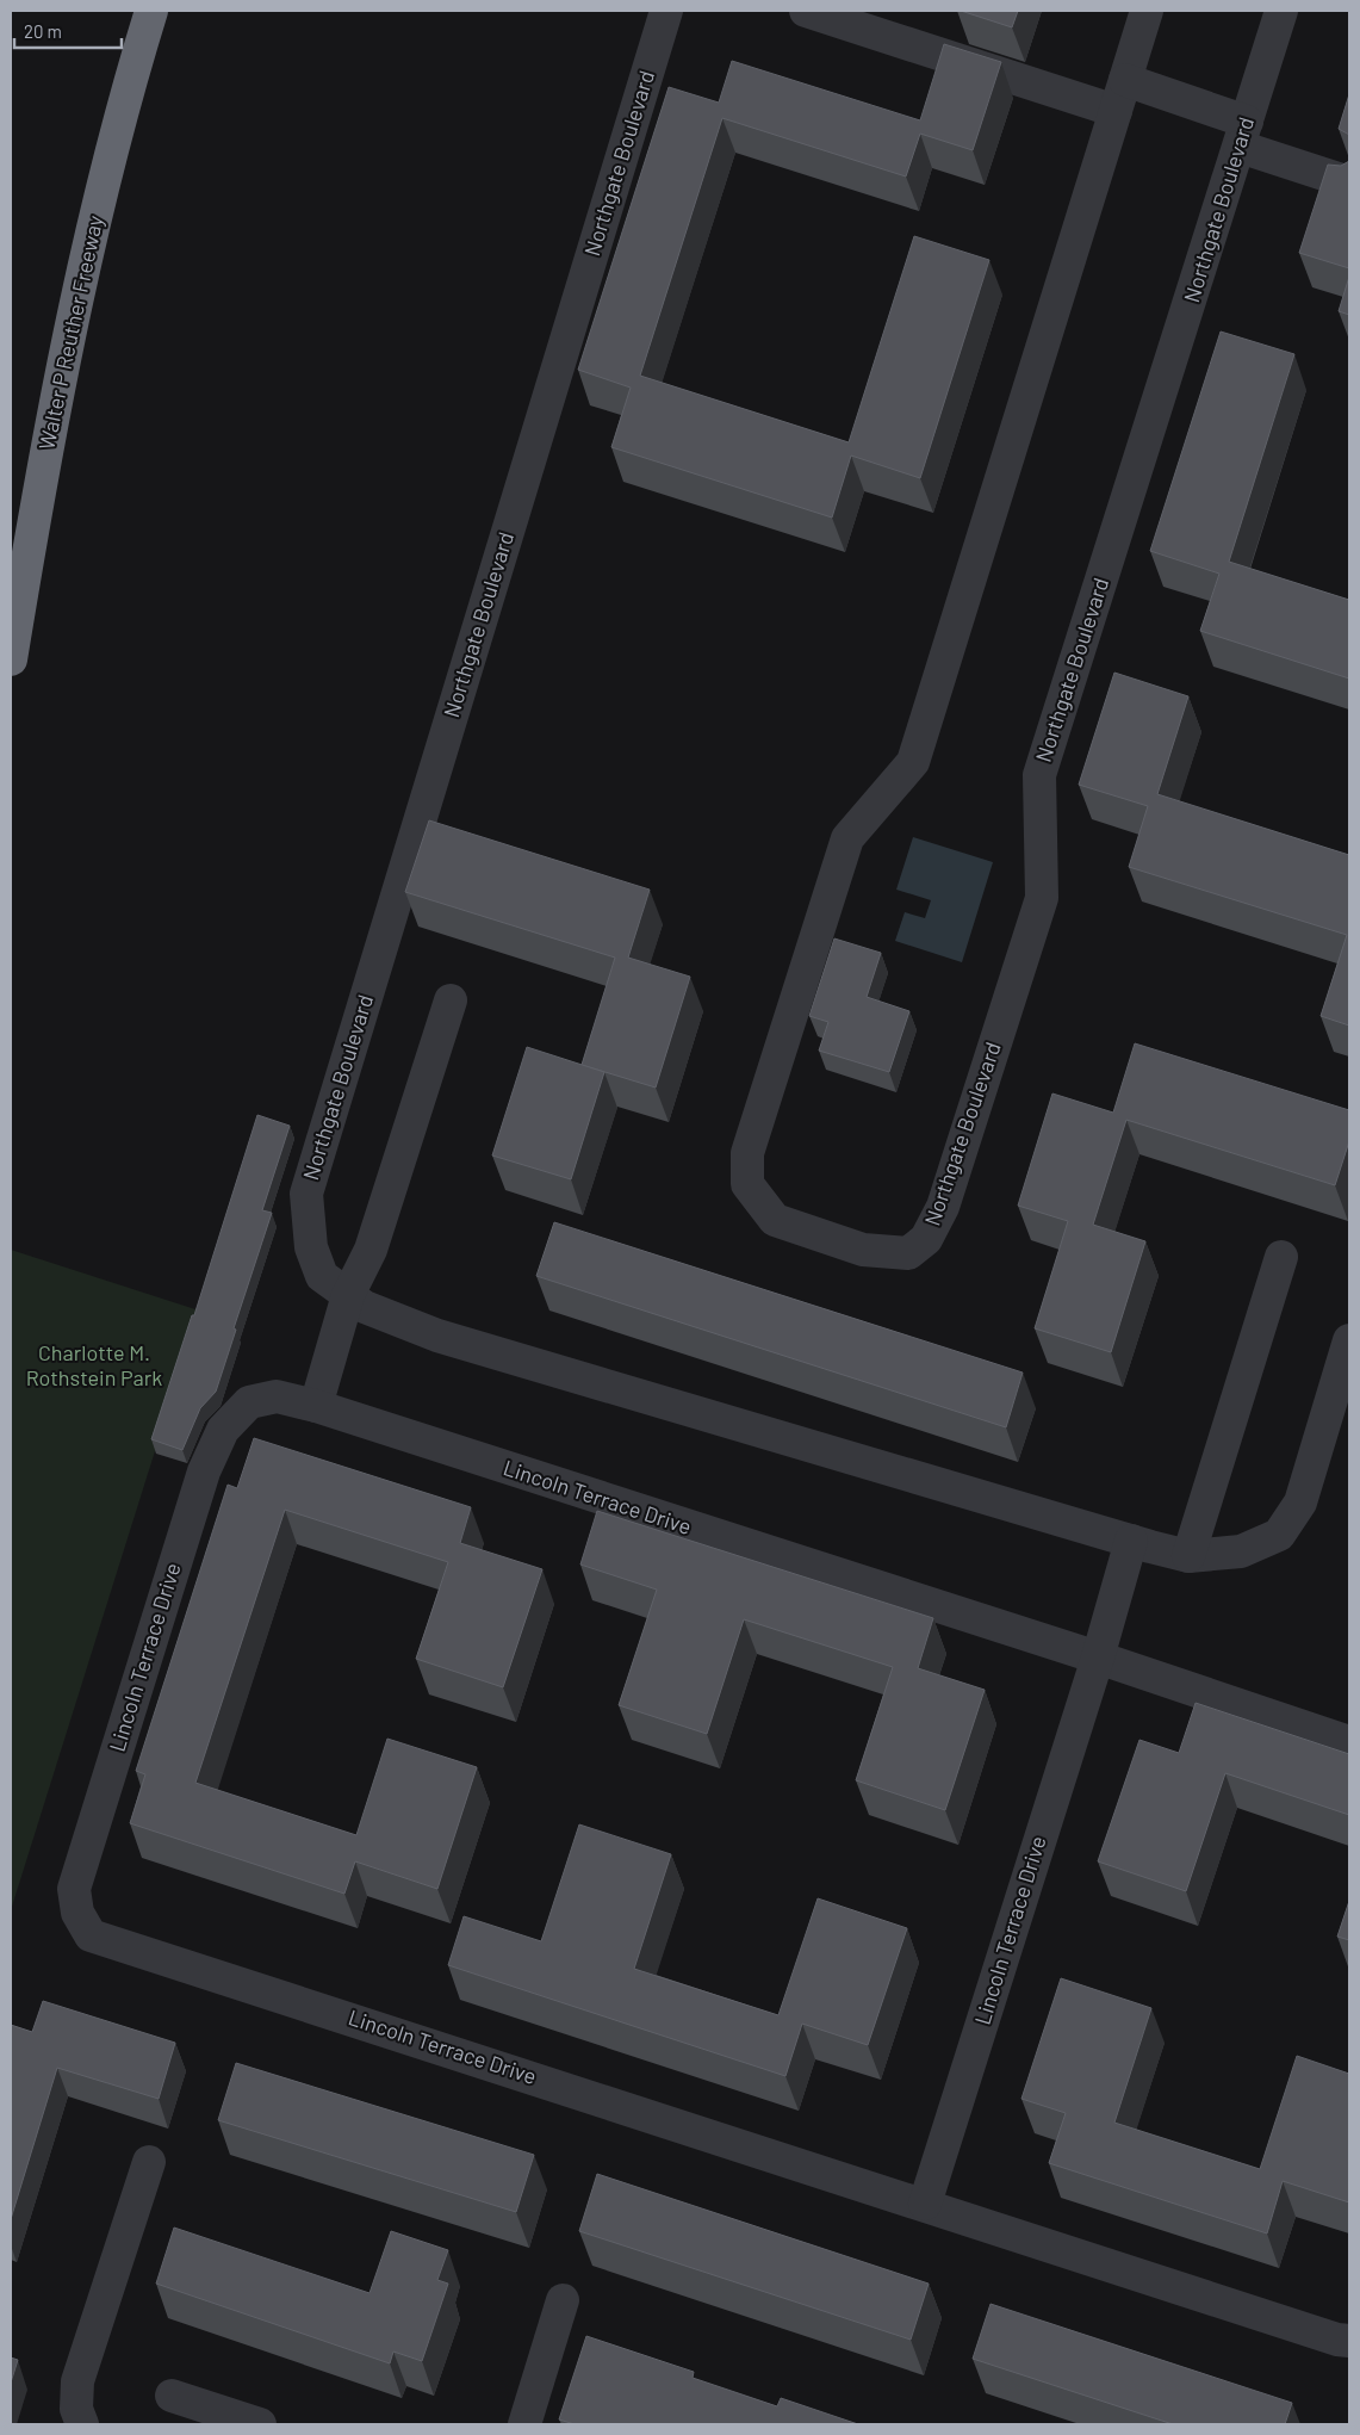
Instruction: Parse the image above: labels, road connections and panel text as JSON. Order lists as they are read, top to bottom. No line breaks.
{"streets":{"highway":["Walter P Reuther Freeway"],"street":["Northgate Boulevard","Lincoln Terrace Drive"]},"parks":["Charlotte M. Rothstein Park"],"scale_bar":"20 m"}
